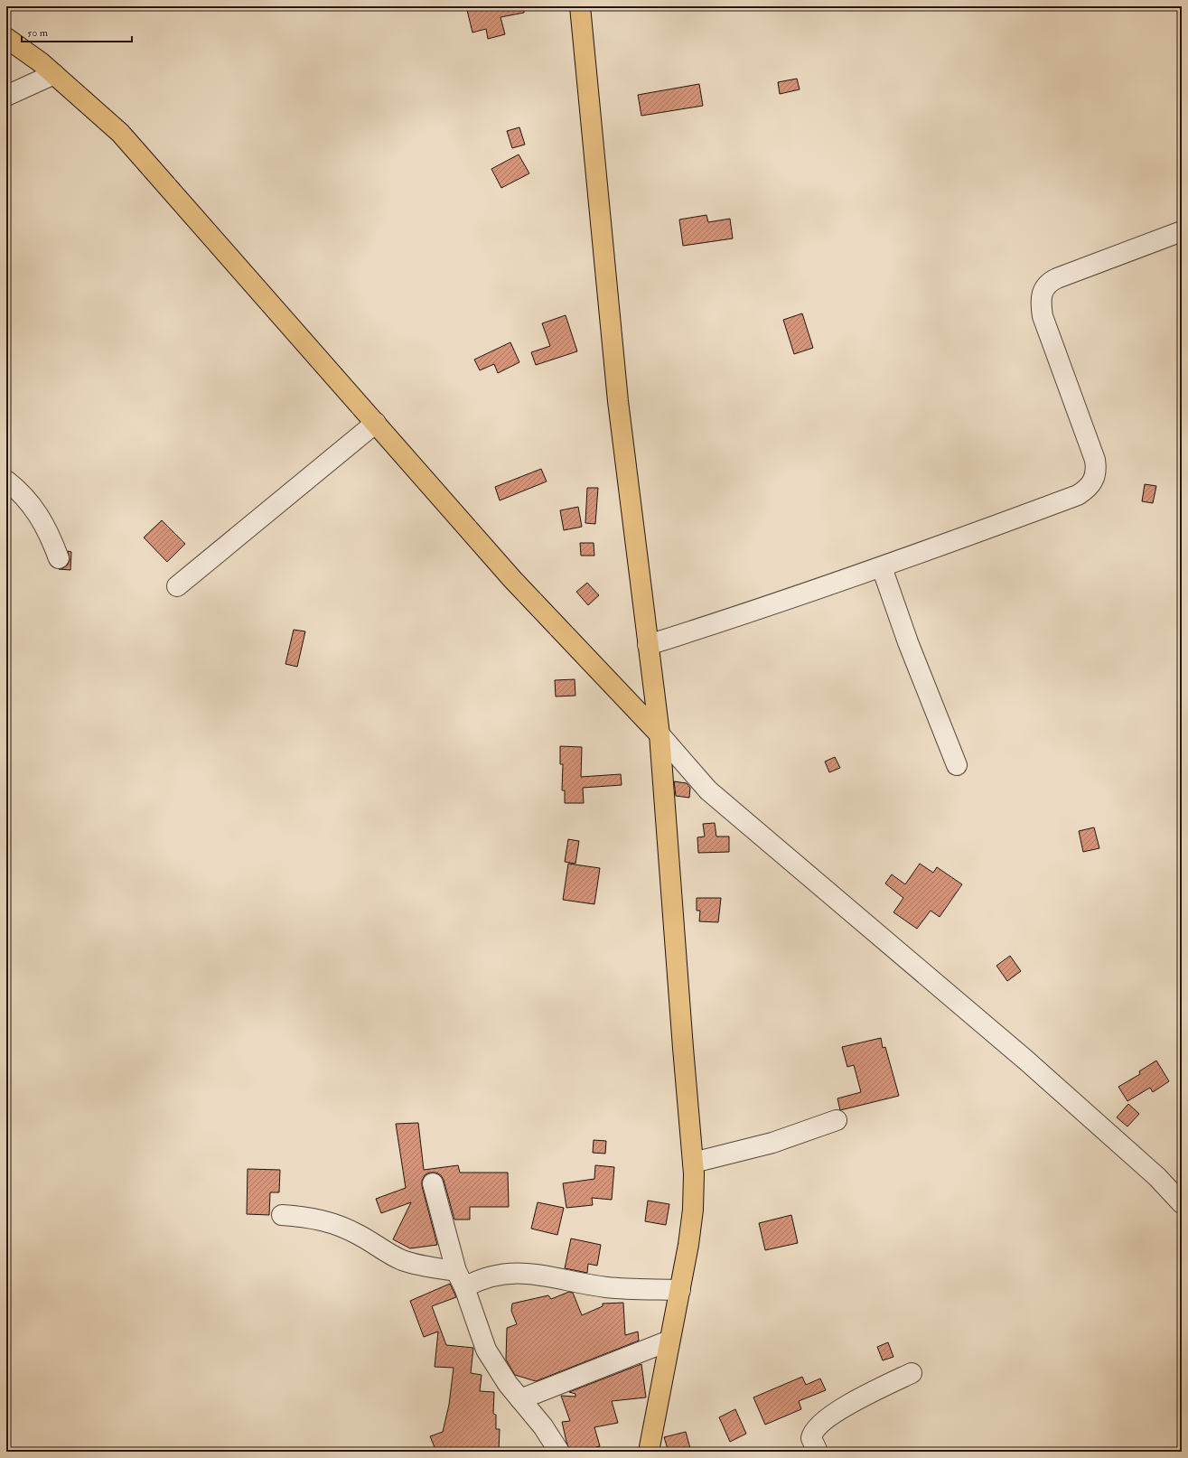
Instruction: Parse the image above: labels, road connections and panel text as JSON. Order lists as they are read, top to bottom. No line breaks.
{"scale_bar":"50 m"}
